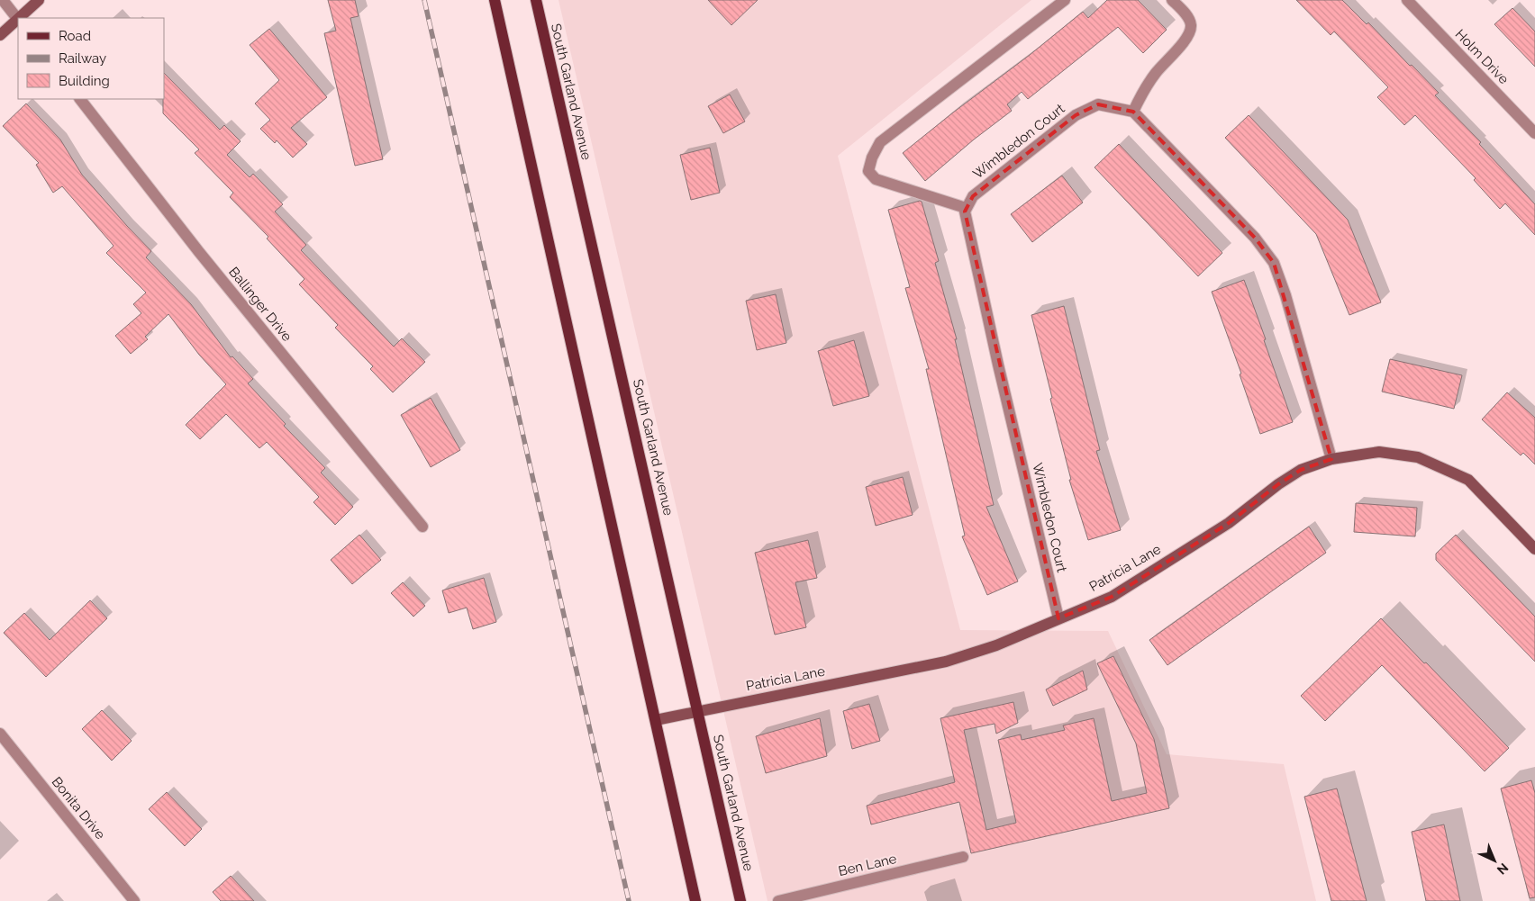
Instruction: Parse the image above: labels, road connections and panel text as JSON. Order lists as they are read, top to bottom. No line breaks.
{"streets":{"main road":["South Garland Avenue"],"street":["Holm Drive","Wimbledon Court","Ballinger Drive","Patricia Lane","Bonita Drive","Ben Lane"]},"crossings":[["South Garland Avenue","Patricia Lane"],["Wimbledon Court","Patricia Lane"]],"legend":["Road","Railway","Building"],"north":"bottom right"}
